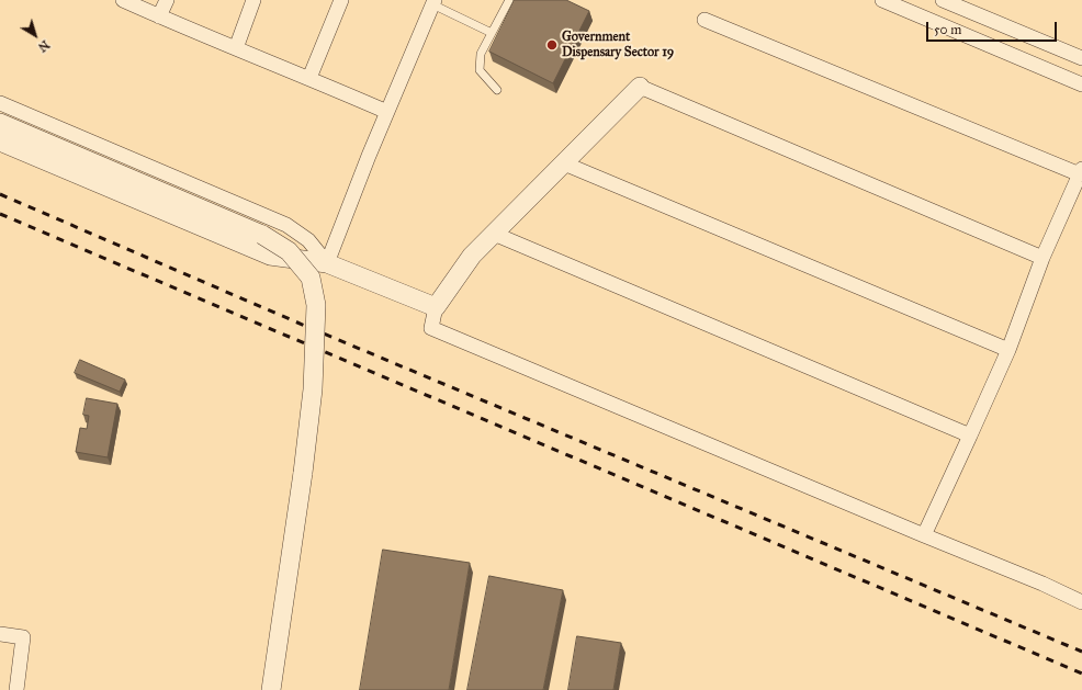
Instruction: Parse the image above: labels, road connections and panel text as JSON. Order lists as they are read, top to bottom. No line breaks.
{"places":["Government Dispensary Sector 19"],"scale_bar":"50 m","north":"bottom right"}
